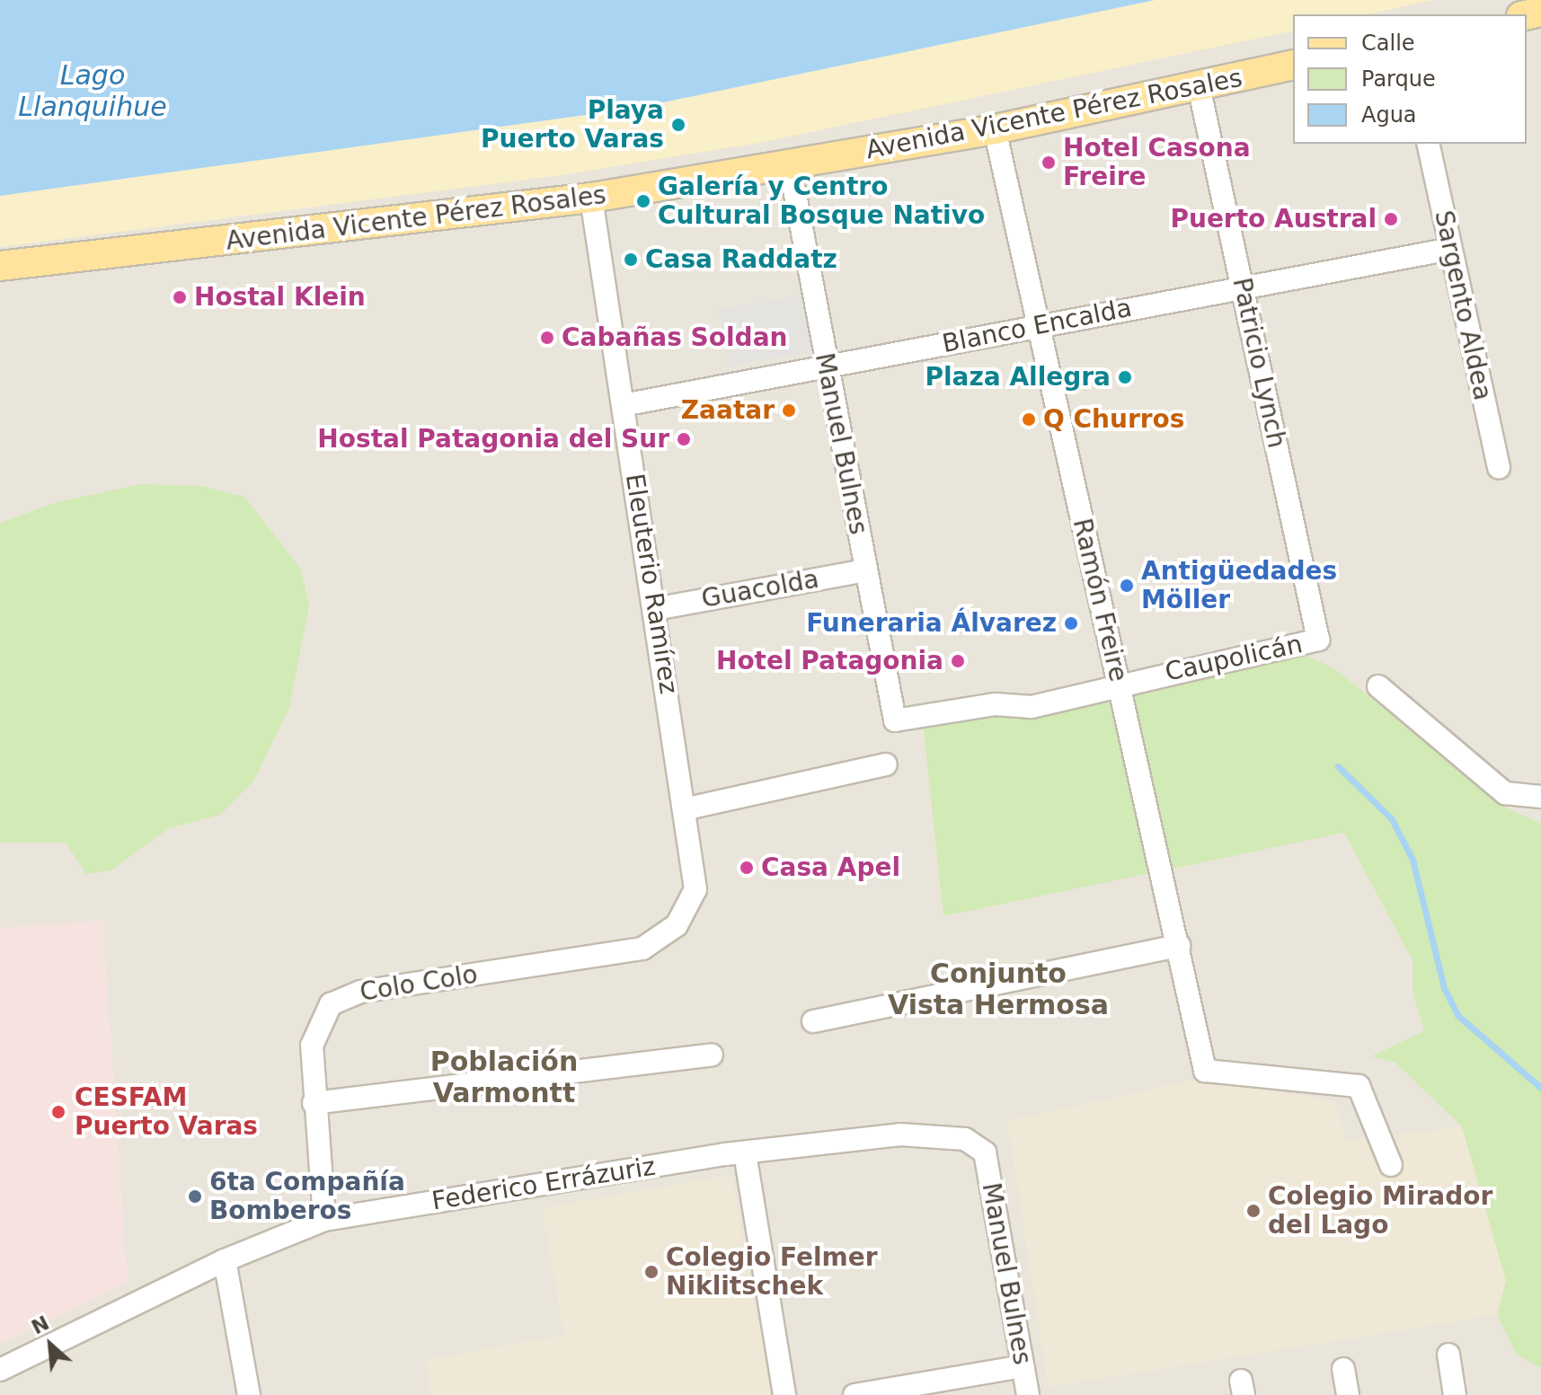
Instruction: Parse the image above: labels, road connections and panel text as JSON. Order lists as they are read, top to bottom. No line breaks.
{"streets":{"main road":["Avenida Vicente Pérez Rosales"],"street":["Sargento Aldea","Blanco Encalda","Patricio Lynch","Manuel Bulnes","Eleuterio Ramírez","Guacolda","Ramón Freire","Caupolicán","Colo Colo","Federico Errázuriz"]},"crossings":[["Avenida Vicente Pérez Rosales","Patricio Lynch"],["Avenida Vicente Pérez Rosales","Manuel Bulnes"],["Avenida Vicente Pérez Rosales","Eleuterio Ramírez"],["Avenida Vicente Pérez Rosales","Ramón Freire"],["Sargento Aldea","Blanco Encalda"],["Blanco Encalda","Patricio Lynch"],["Blanco Encalda","Manuel Bulnes"],["Blanco Encalda","Eleuterio Ramírez"],["Blanco Encalda","Ramón Freire"],["Patricio Lynch","Caupolicán"],["Manuel Bulnes","Guacolda"],["Manuel Bulnes","Caupolicán"],["Manuel Bulnes","Federico Errázuriz"],["Eleuterio Ramírez","Guacolda"],["Eleuterio Ramírez","Colo Colo"],["Ramón Freire","Caupolicán"],["Colo Colo","Federico Errázuriz"]],"districts":["Conjunto Vista Hermosa","Población Varmontt"],"water":["Lago Llanquihue"],"places":["Playa Puerto Varas","Hotel Casona Freire","Galería y Centro Cultural Bosque Nativo","Puerto Austral","Casa Raddatz","Hostal Klein","Cabañas Soldan","Plaza Allegra","Zaatar","Q Churros","Hostal Patagonia del Sur","Antigüedades Möller","Funeraria Álvarez","Hotel Patagonia","Casa Apel","CESFAM Puerto Varas","6ta Compañía Bomberos","Colegio Mirador del Lago","Colegio Felmer Niklitschek"],"legend":["Calle","Parque","Agua"],"north":"top left"}
